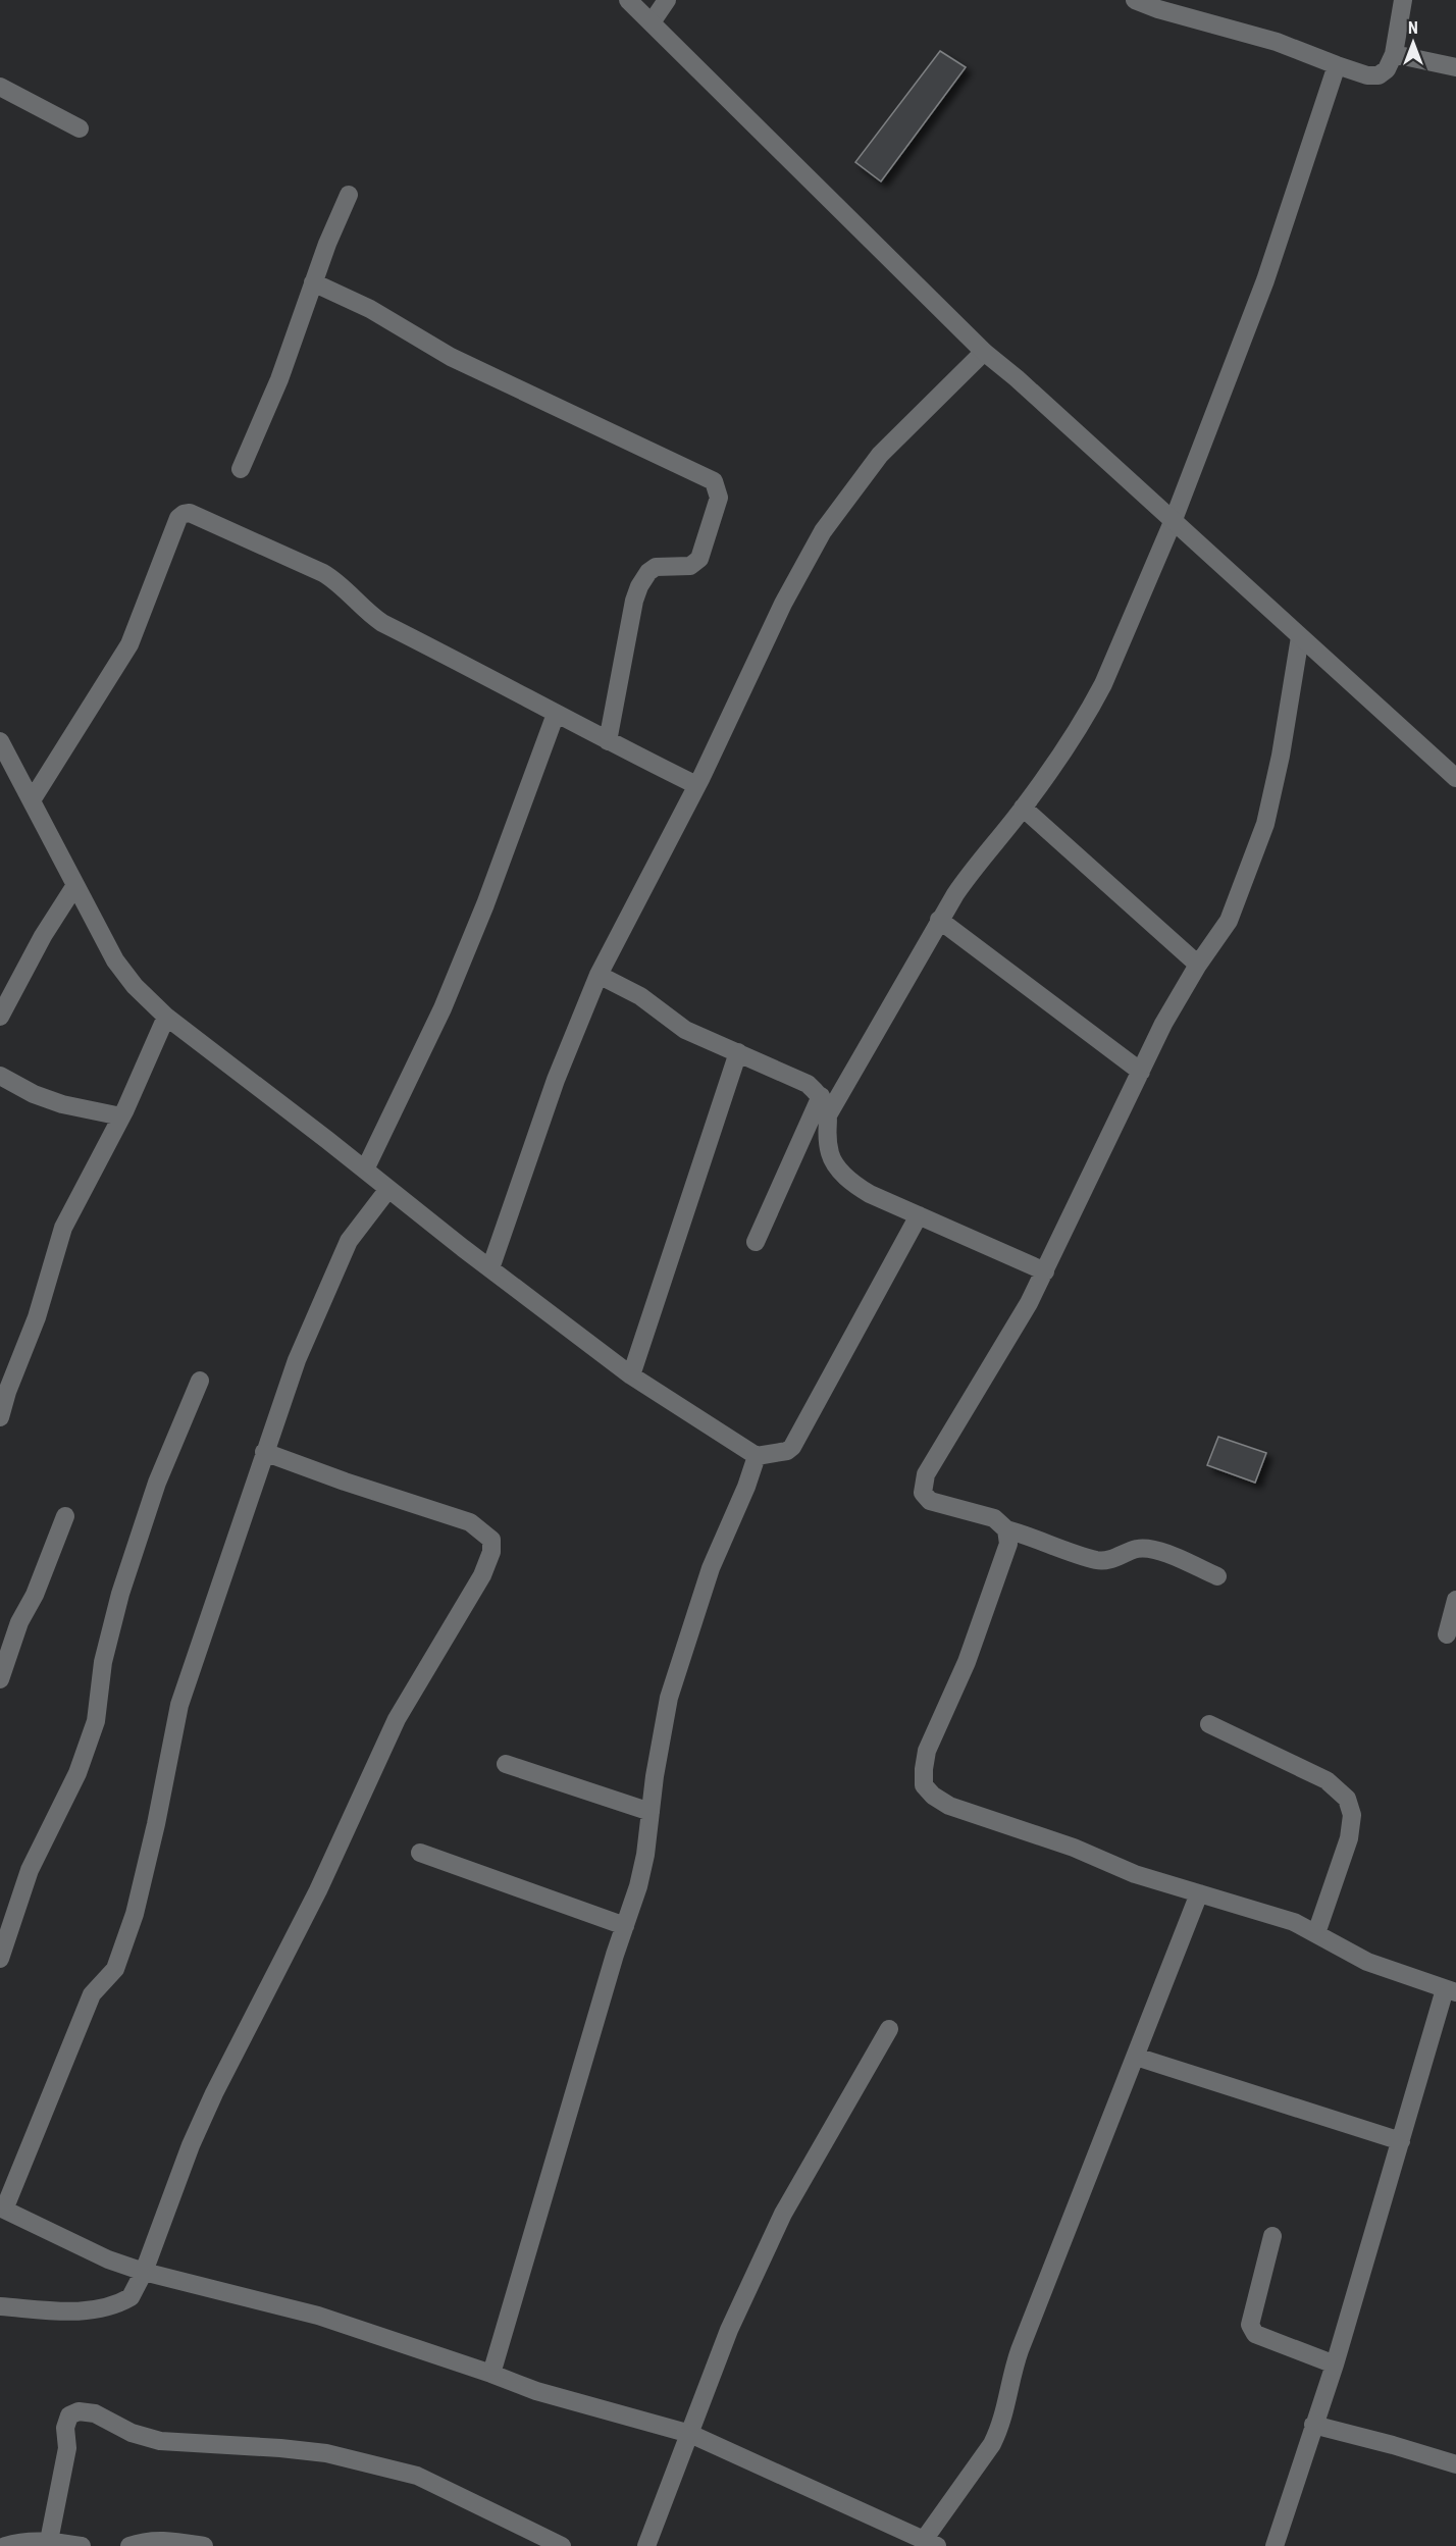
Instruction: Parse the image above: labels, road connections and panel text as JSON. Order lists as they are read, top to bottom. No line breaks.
{"north":"top"}
